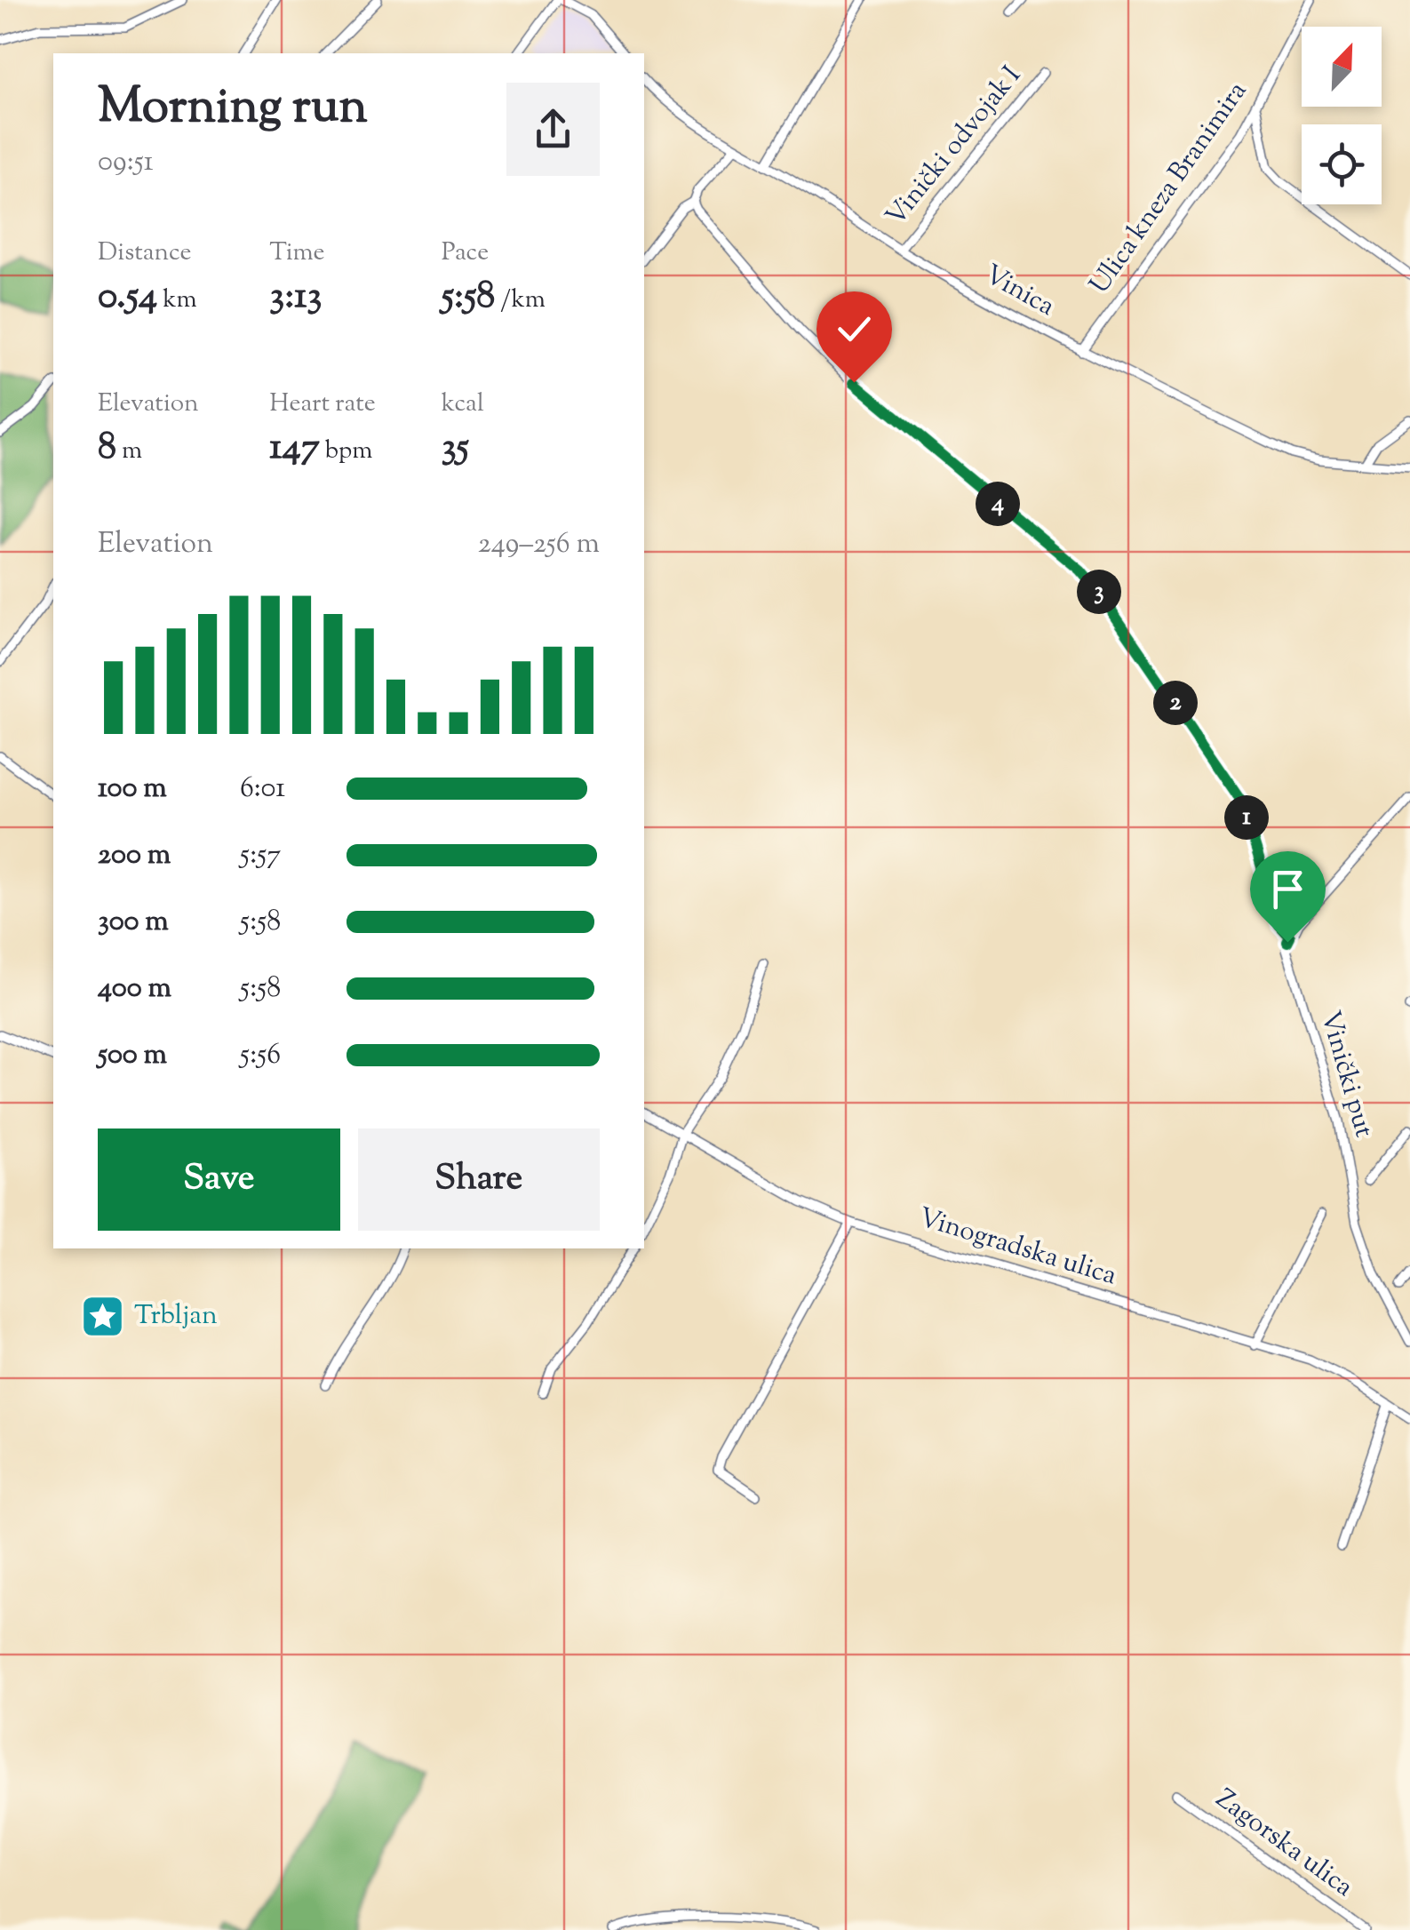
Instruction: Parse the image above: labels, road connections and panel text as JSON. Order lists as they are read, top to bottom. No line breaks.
{"streets":{"street":["Vinički odvojak I","Ulica kneza Branimira","Vinica","Vinički put","Vinogradska ulica","Zagorska ulica"]},"crossings":[["Vinički odvojak I","Vinica"],["Ulica kneza Branimira","Vinica"]],"places":{"place":["Trbljan"]},"north":"top right","page":{"heading":["Morning run","09:51"],"stats":[["Distance","0.54 km"],["Time","3:13"],["Pace","5:58 /km"],["Elevation","8 m"],["Heart rate","147 bpm"],["kcal","35"]],"pins":["4","3","2","1"],"chart":["Elevation","249–256 m"],"list":[{"name":"100 m","note":"6:01"},{"name":"200 m","note":"5:57"},{"name":"300 m","note":"5:58"},{"name":"400 m","note":"5:58"},{"name":"500 m","note":"5:56"}],"buttons":["Save","Share"]}}
